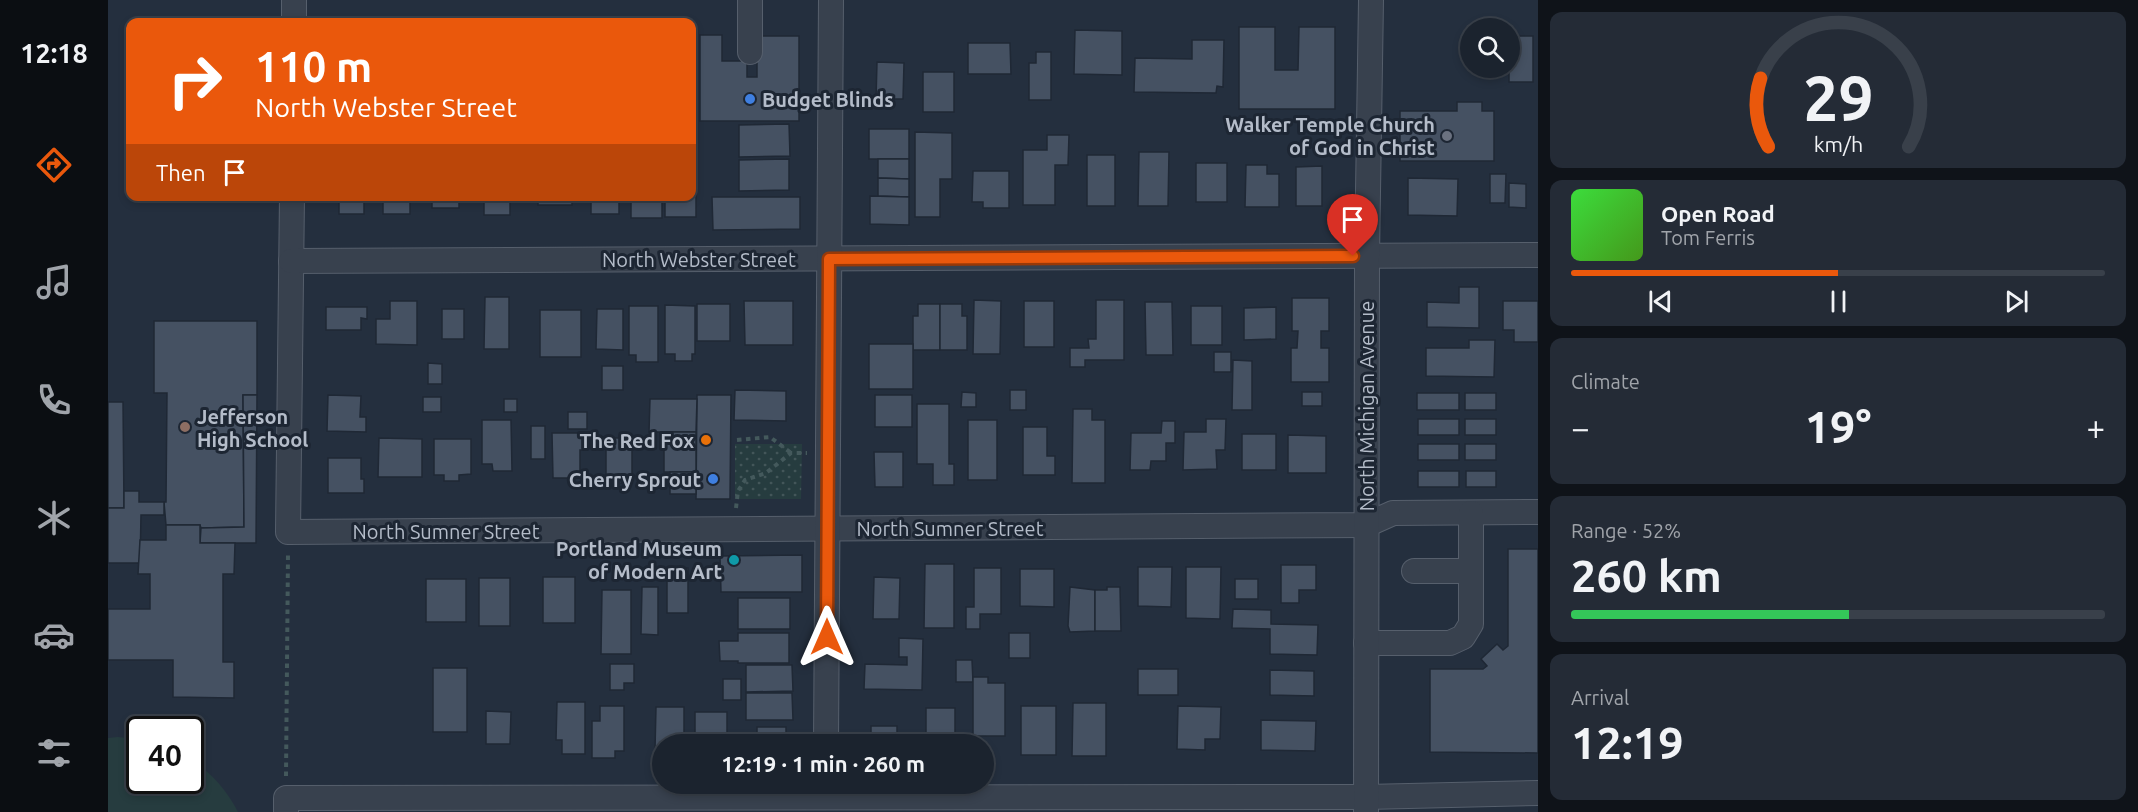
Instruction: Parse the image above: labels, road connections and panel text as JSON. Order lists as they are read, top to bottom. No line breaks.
{"streets":{"street":["North Webster Street","North Michigan Avenue","North Sumner Street"]},"crossings":[["North Webster Street","North Michigan Avenue"],["North Michigan Avenue","North Sumner Street"]],"places":["Budget Blinds","Walker Temple Church of God in Christ","Jefferson High School","The Red Fox","Cherry Sprout","Portland Museum of Modern Art"],"page":{"tabs":"12:18","turn":["110 m","North Webster Street"],"then":"Then","song":["Open Road","Tom Ferris"],"tile":["Climate",["Range · 52%","260 km"],["Arrival","12:19"]],"heat":["−","19°","+"],"limit":"40","trip":"12:19 · 1 min · 260 m","gauge":["29","km/h"]}}
